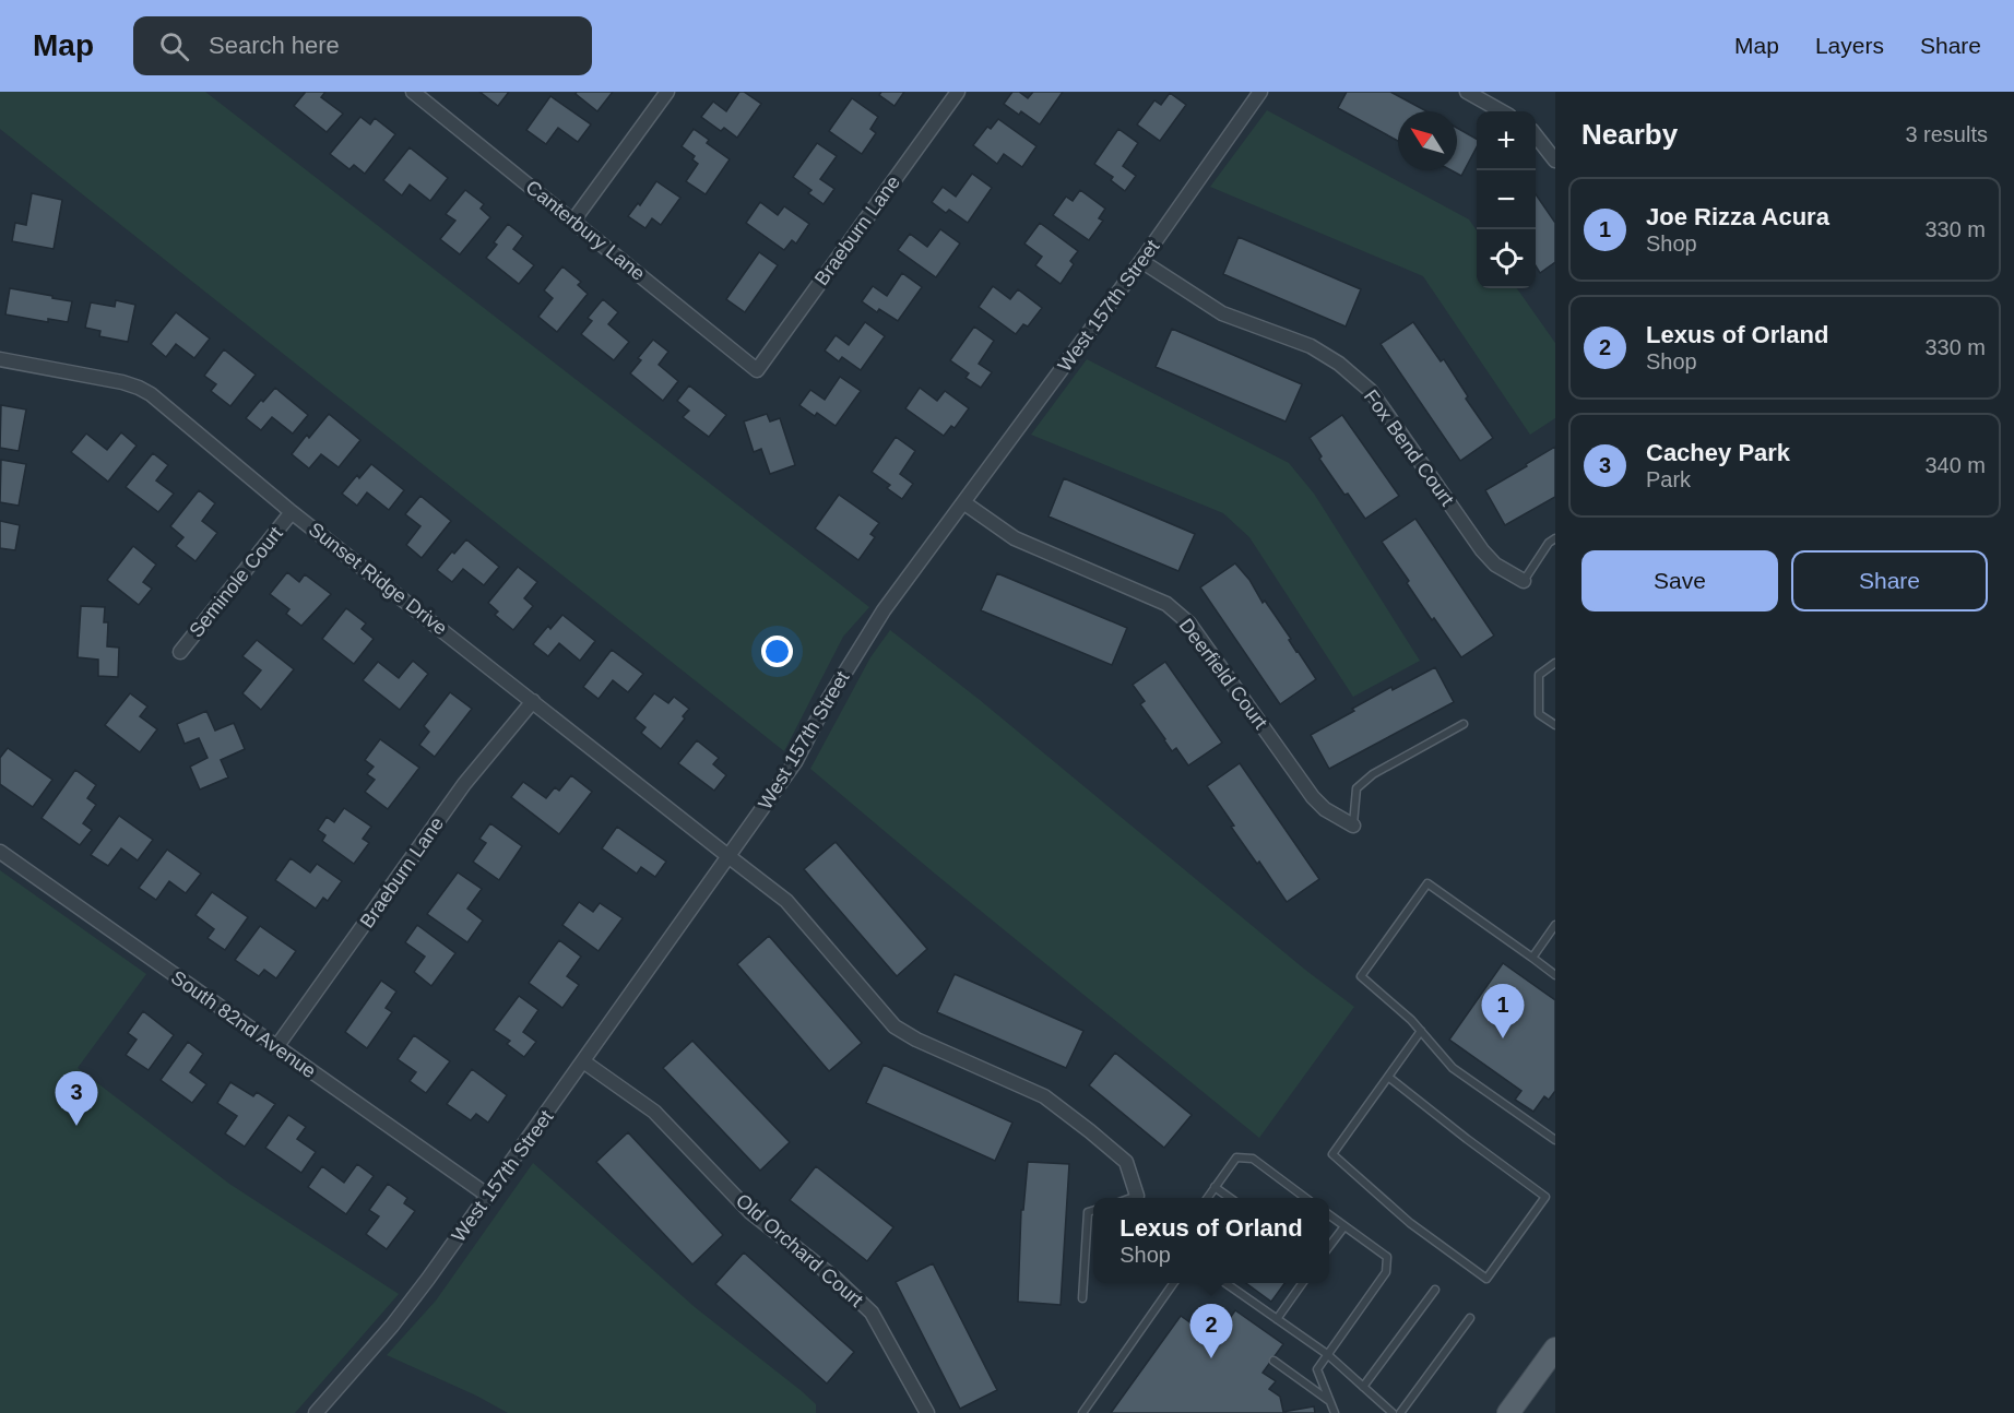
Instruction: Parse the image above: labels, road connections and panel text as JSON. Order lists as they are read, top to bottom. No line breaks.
{"streets":{"street":["Canterbury Lane","Braeburn Lane","West 157th Street","Fox Bend Court","Sunset Ridge Drive","Seminole Court","Deerfield Court","South 82nd Avenue","Old Orchard Court"]},"crossings":[["Canterbury Lane","Braeburn Lane"],["Braeburn Lane","Sunset Ridge Drive"],["Braeburn Lane","South 82nd Avenue"],["West 157th Street","Fox Bend Court"],["West 157th Street","Sunset Ridge Drive"],["West 157th Street","Deerfield Court"],["West 157th Street","South 82nd Avenue"],["West 157th Street","Old Orchard Court"],["Sunset Ridge Drive","Seminole Court"]],"north":"top left","page":{"header":"Map","search":"Search here","nav":["Map","Layers","Share"],"heading":["Nearby","3 results"],"map_buttons":["+","−"],"list":[{"mark":"1","name":"Joe Rizza Acura","note":"Shop","value":"330 m"},{"mark":"2","name":"Lexus of Orland","note":"Shop","value":"330 m"},{"mark":"3","name":"Cachey Park","note":"Park","value":"340 m"}],"buttons":["Save","Share"],"pins":["1","3","2"],"popup":["Lexus of Orland","Shop"]}}
